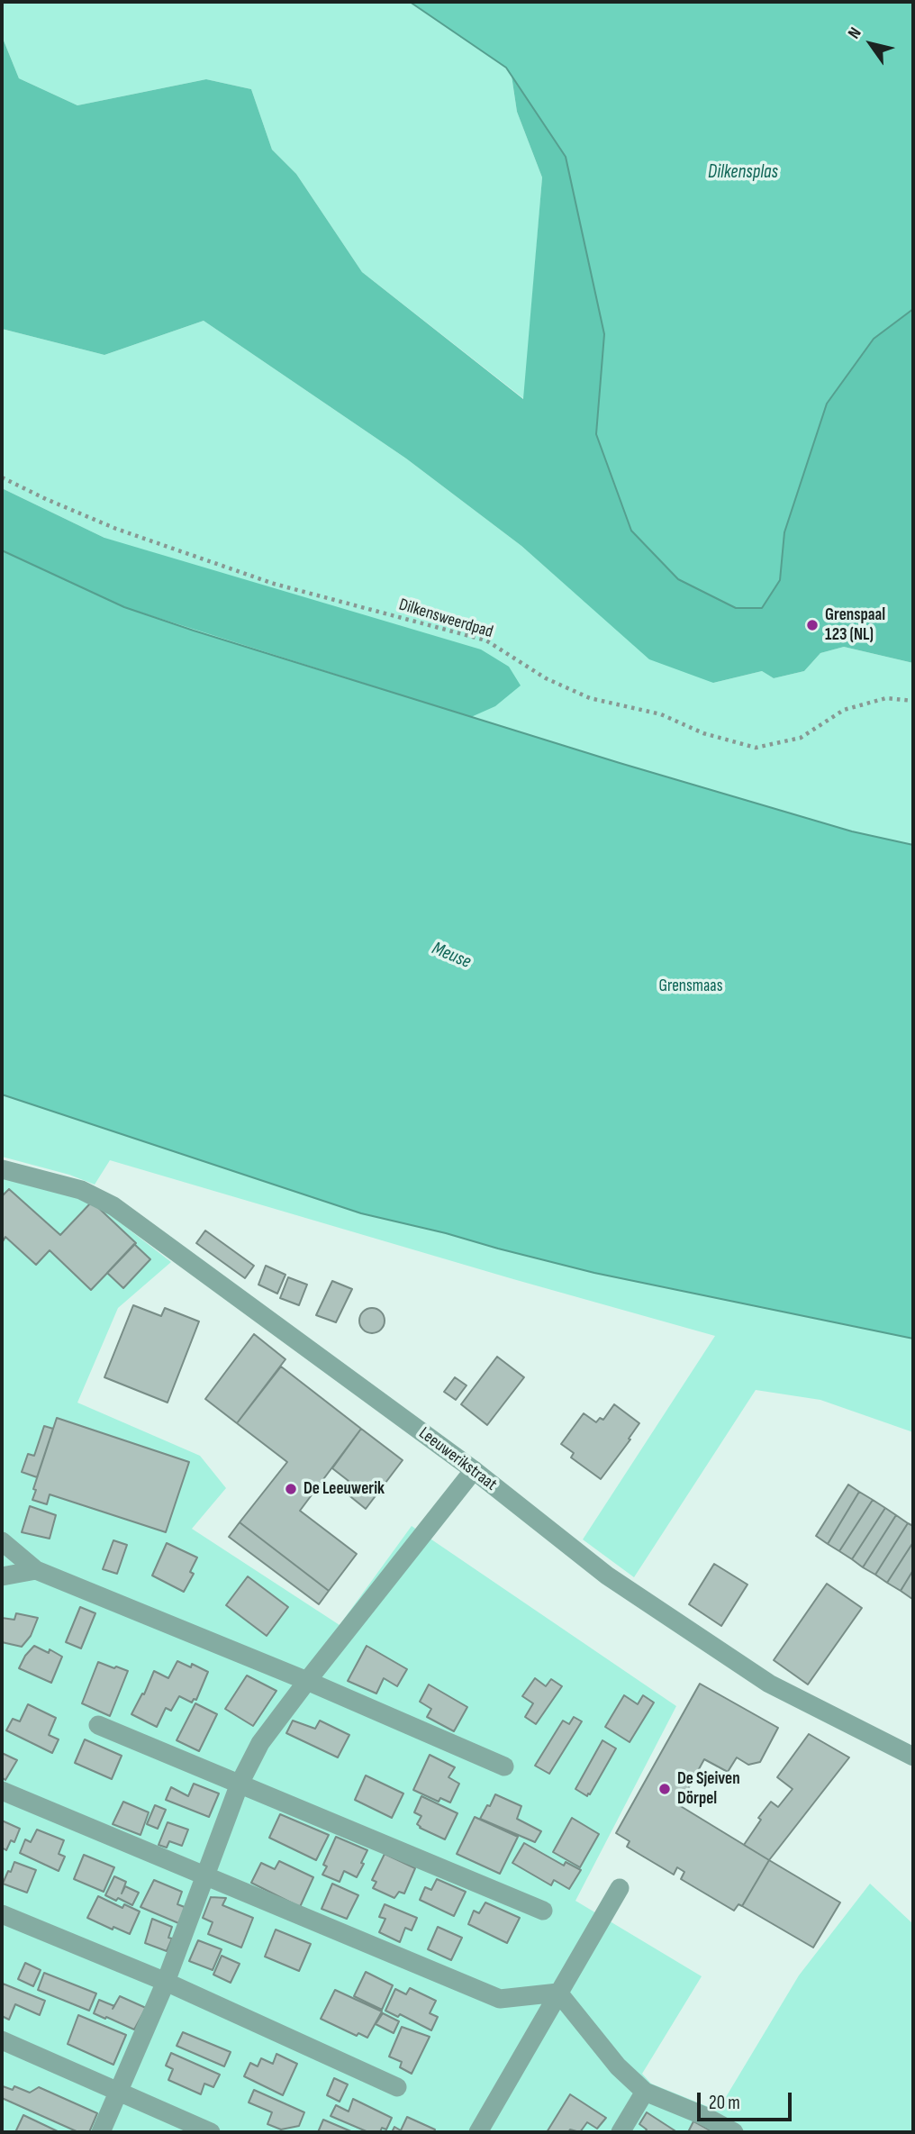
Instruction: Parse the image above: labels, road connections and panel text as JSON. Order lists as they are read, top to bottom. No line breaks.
{"streets":{"street":["Leeuwerikstraat"],"path":["Dilkensweerdpad"]},"water":["Dilkensplas","Meuse"],"parks":["Grensmaas"],"places":["Grenspaal 123 (NL)","De Leeuwerik","De Sjeiven Dörpel"],"scale_bar":"20 m","north":"top left"}
